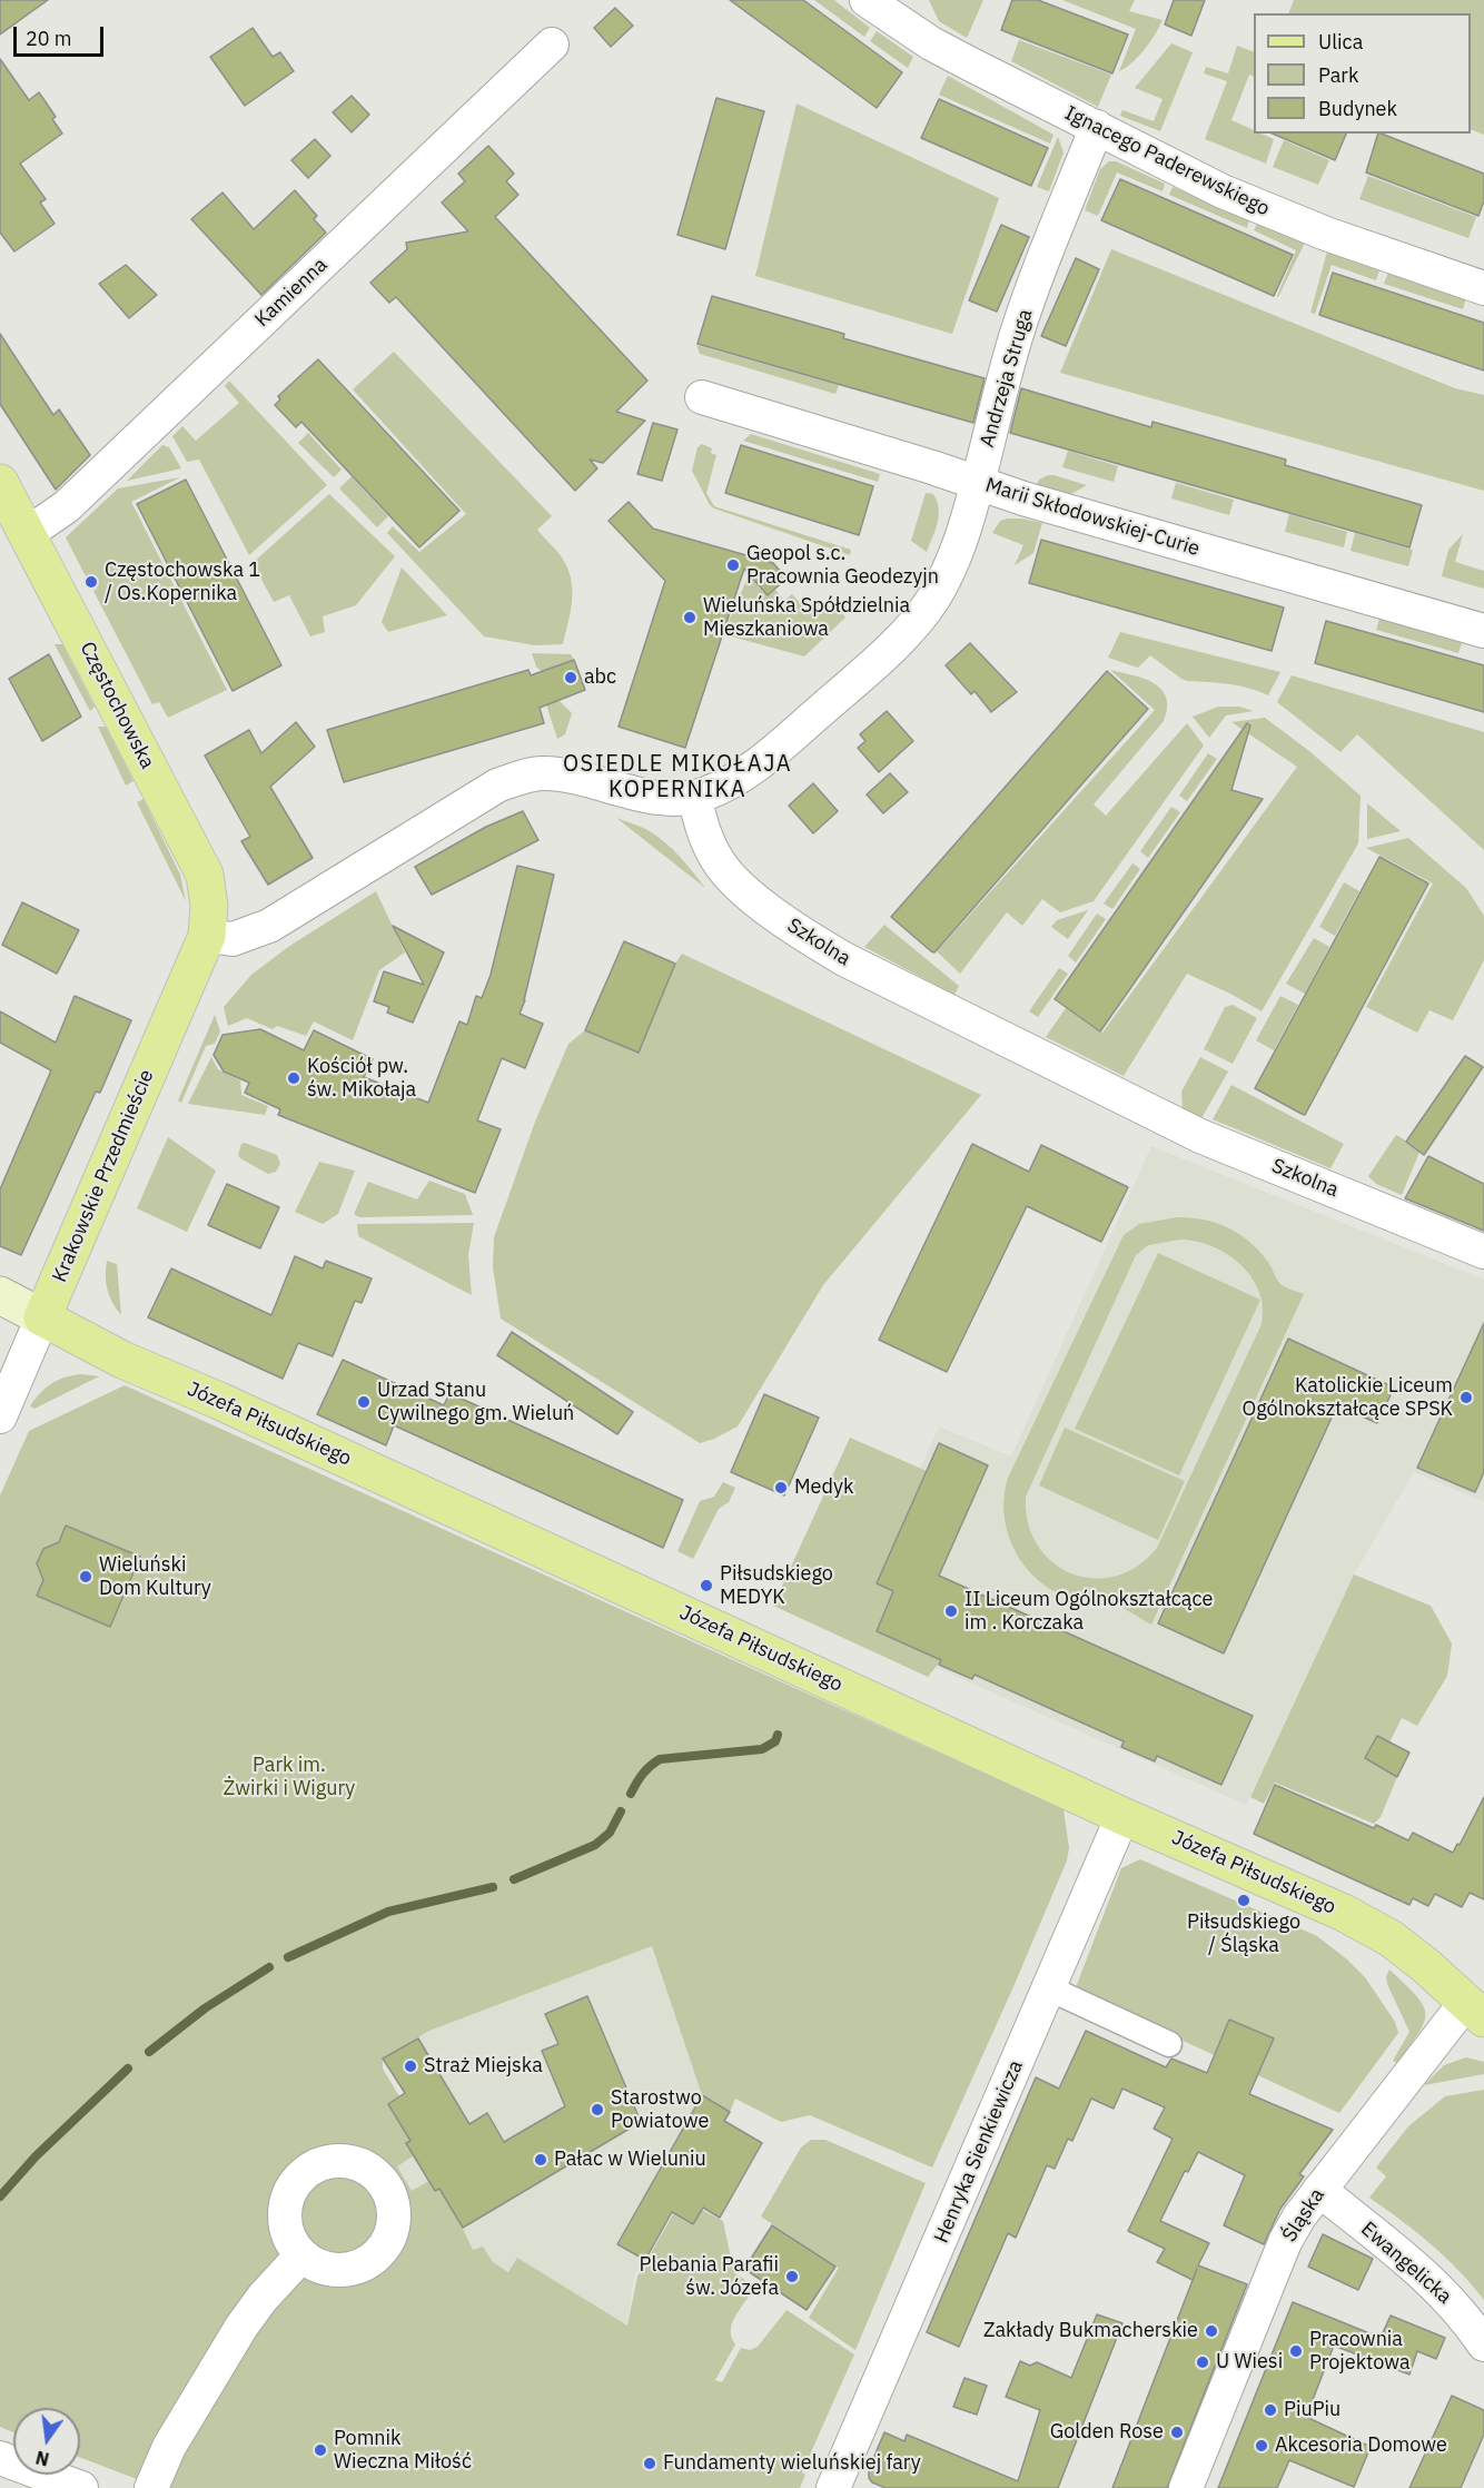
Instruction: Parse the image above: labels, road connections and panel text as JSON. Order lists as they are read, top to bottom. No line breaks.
{"streets":{"main road":["Częstochowska","Krakowskie Przedmieście","Józefa Piłsudskiego"],"street":["Ignacego Paderewskiego","Kamienna","Andrzeja Struga","Marii Skłodowskiej-Curie","Szkolna","Henryka Sienkiewicza","Śląska","Ewangelicka"]},"crossings":[["Ignacego Paderewskiego","Andrzeja Struga"],["Kamienna","Częstochowska"],["Andrzeja Struga","Marii Skłodowskiej-Curie"],["Andrzeja Struga","Szkolna"],["Częstochowska","Krakowskie Przedmieście"],["Krakowskie Przedmieście","Józefa Piłsudskiego"],["Józefa Piłsudskiego","Henryka Sienkiewicza"],["Józefa Piłsudskiego","Śląska"],["Śląska","Ewangelicka"]],"districts":["OSIEDLE MIKOŁAJA KOPERNIKA"],"parks":["Park im. Żwirki i Wigury"],"places":["Geopol s.c. Pracownia Geodezyjn","Częstochowska 1 / Os.Kopernika","Wieluńska Spółdzielnia Mieszkaniowa","abc","Kościół pw. św. Mikołaja","Katolickie Liceum Ogólnokształcące SPSK","Urzad Stanu Cywilnego gm. Wieluń","Medyk","Wieluński Dom Kultury","Piłsudskiego MEDYK","II Liceum Ogólnokształcące im . Korczaka","Piłsudskiego / Śląska","Straż Miejska","Starostwo Powiatowe","Pałac w Wieluniu","Plebania Parafii św. Józefa","Zakłady Bukmacherskie","Pracownia Projektowa","U Wiesi","PiuPiu","Golden Rose","Akcesoria Domowe","Pomnik Wieczna Miłość","Fundamenty wieluńskiej fary"],"legend":["Ulica","Park","Budynek"],"scale_bar":"20 m","north":"bottom"}
